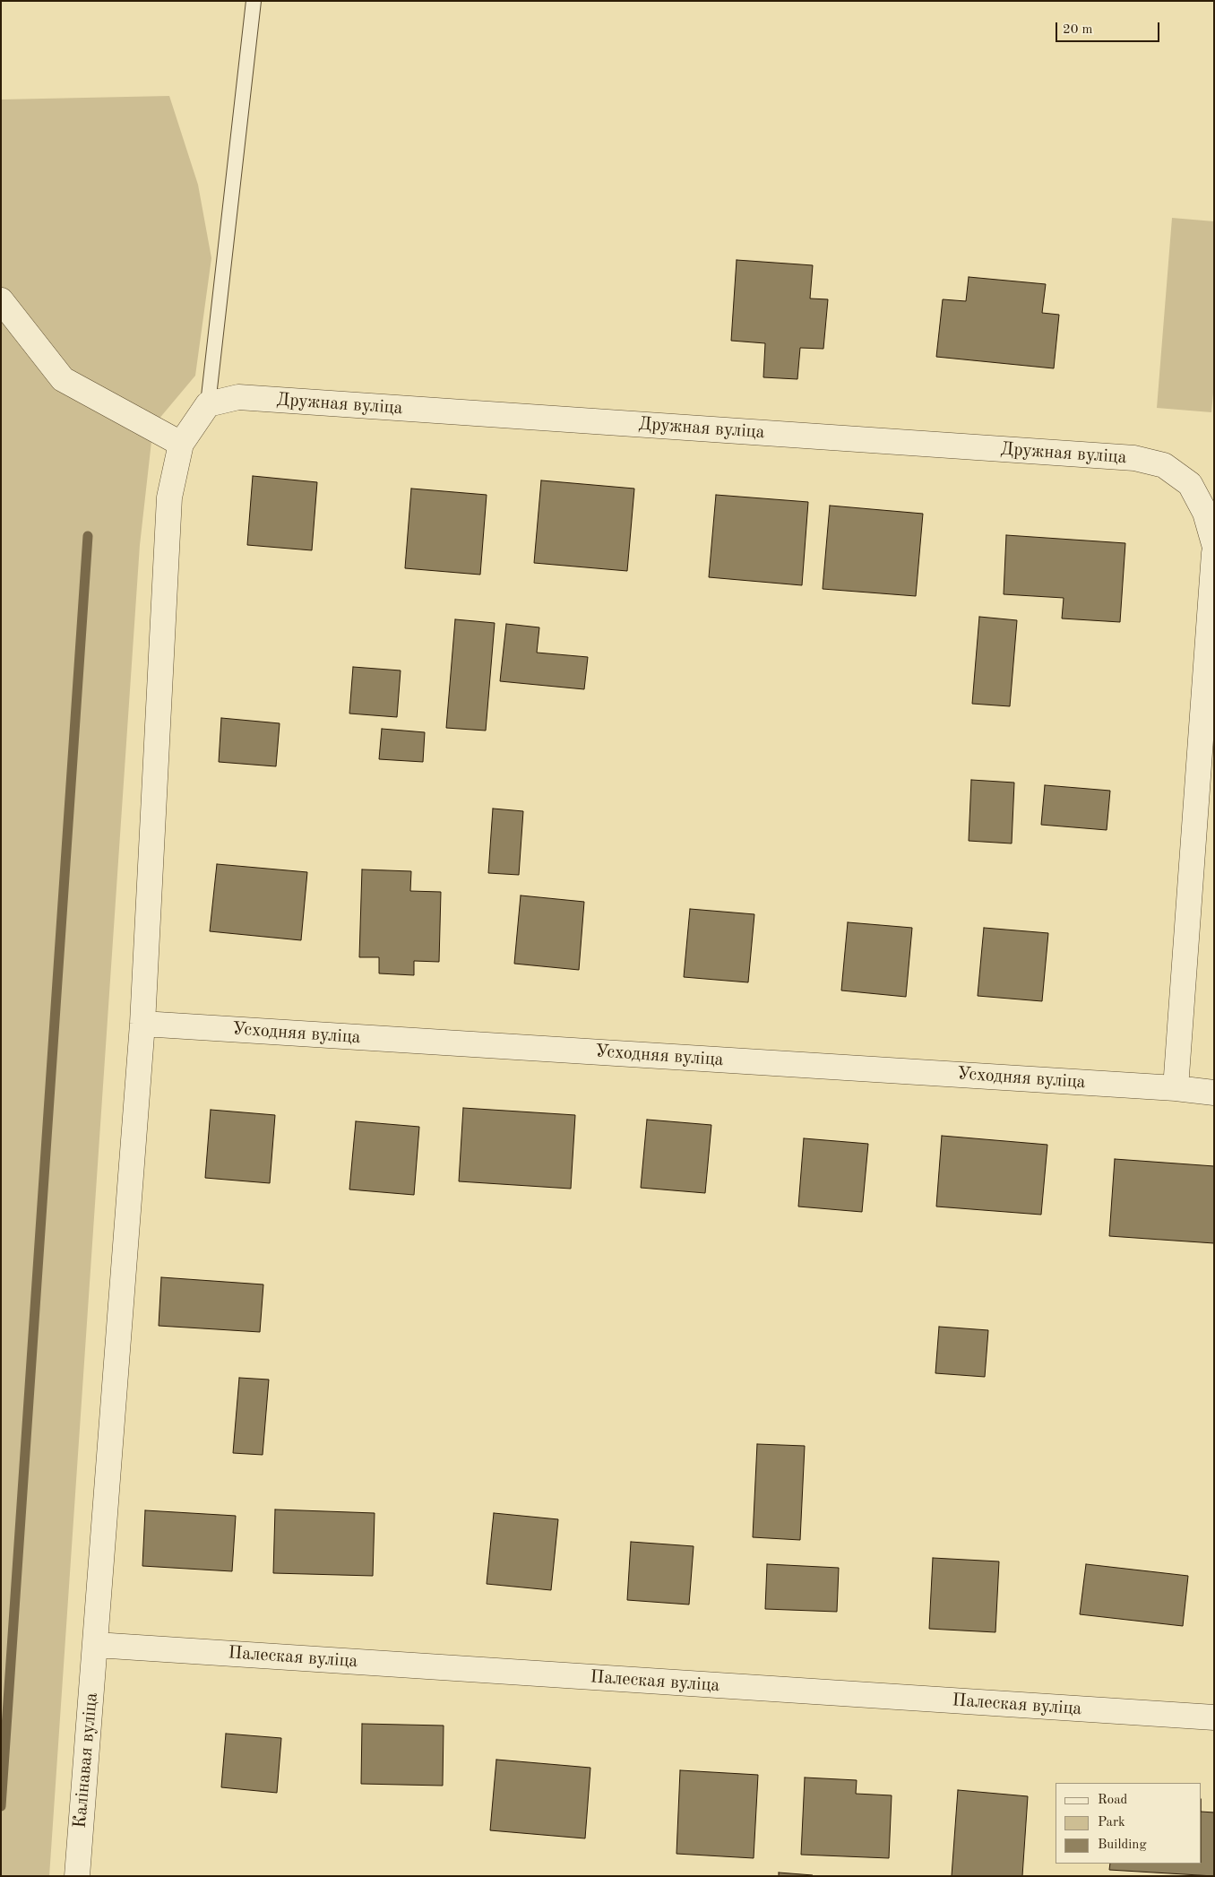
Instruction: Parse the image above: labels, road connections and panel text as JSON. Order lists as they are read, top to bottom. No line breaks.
{"streets":{"street":["Дружная вуліца","Усходняя вуліца","Палеская вуліца","Калінавая вуліца"]},"crossings":[["Усходняя вуліца","Калінавая вуліца"],["Палеская вуліца","Калінавая вуліца"]],"legend":["Road","Park","Building"],"scale_bar":"20 m"}
